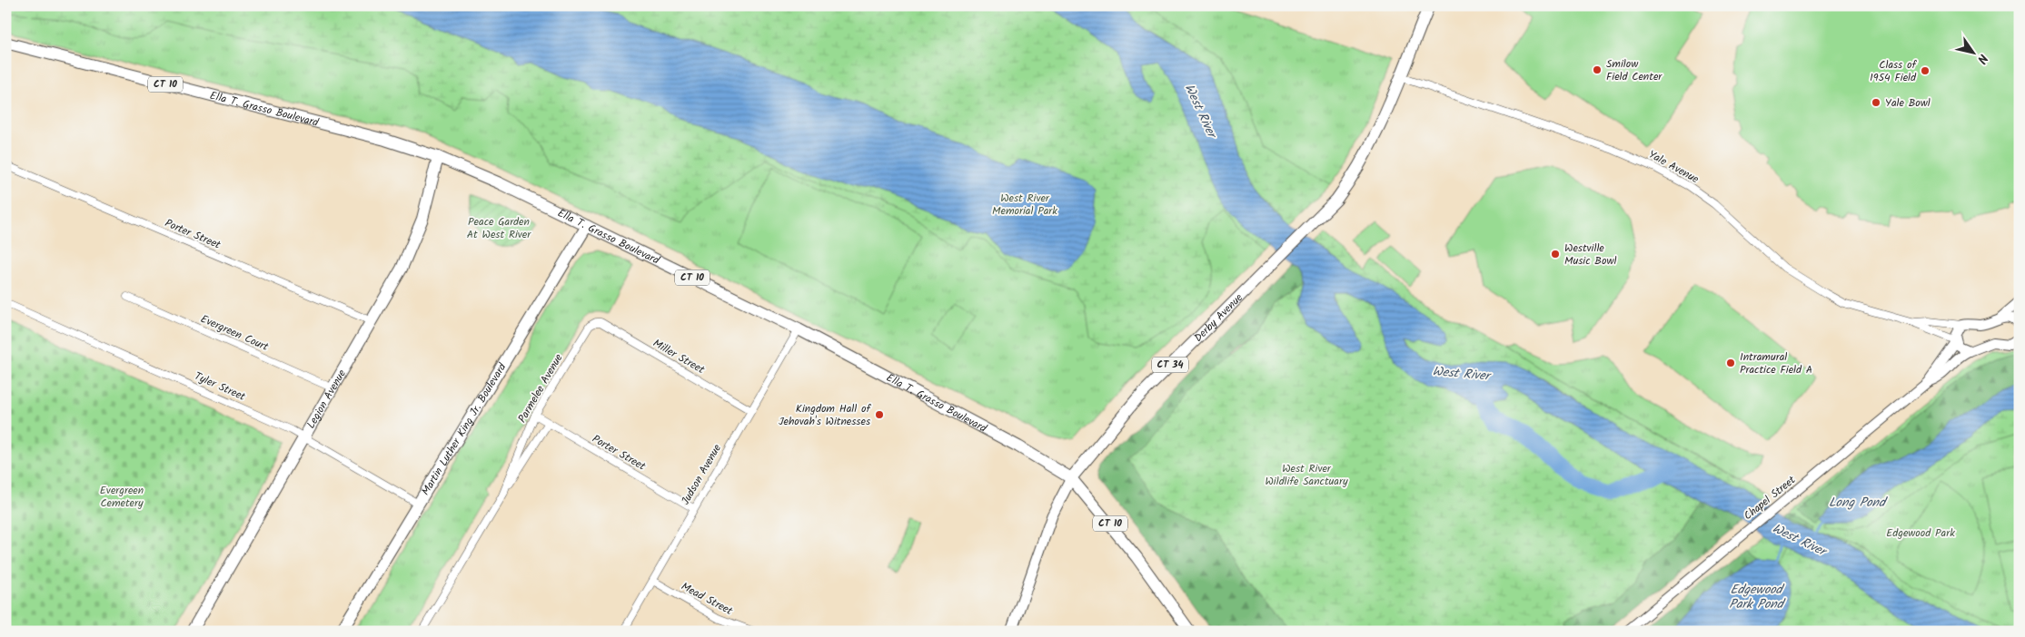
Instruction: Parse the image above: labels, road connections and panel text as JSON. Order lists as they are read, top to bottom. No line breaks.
{"streets":{"main road":["CT 10","Ella T. Grasso Boulevard","Derby Avenue","CT 34","Legion Avenue","Martin Luther King Jr. Boulevard"],"street":["Yale Avenue","Porter Street","Evergreen Court","Miller Street","Tyler Street","Parmelee Avenue","Judson Avenue","Chapel Street","Mead Street"]},"crossings":[["Ella T. Grasso Boulevard","Derby Avenue"],["Ella T. Grasso Boulevard","Legion Avenue"],["Ella T. Grasso Boulevard","Martin Luther King Jr. Boulevard"],["Ella T. Grasso Boulevard","Judson Avenue"],["Yale Avenue","Derby Avenue"],["Yale Avenue","Chapel Street"],["Porter Street","Parmelee Avenue"],["Porter Street","Legion Avenue"],["Porter Street","Judson Avenue"],["Evergreen Court","Legion Avenue"],["Miller Street","Parmelee Avenue"],["Miller Street","Judson Avenue"],["Tyler Street","Legion Avenue"],["Tyler Street","Martin Luther King Jr. Boulevard"],["Judson Avenue","Mead Street"]],"water":["West River","Long Pond","Edgewood Park Pond"],"parks":["West River Memorial Park","Peace Garden At West River","West River Wildlife Sanctuary","Evergreen Cemetery","Edgewood Park"],"places":["Smilow Field Center","Class of 1954 Field","Yale Bowl","Westville Music Bowl","Intramural Practice Field A","Kingdom Hall of Jehovah's Witnesses"],"north":"bottom right"}
